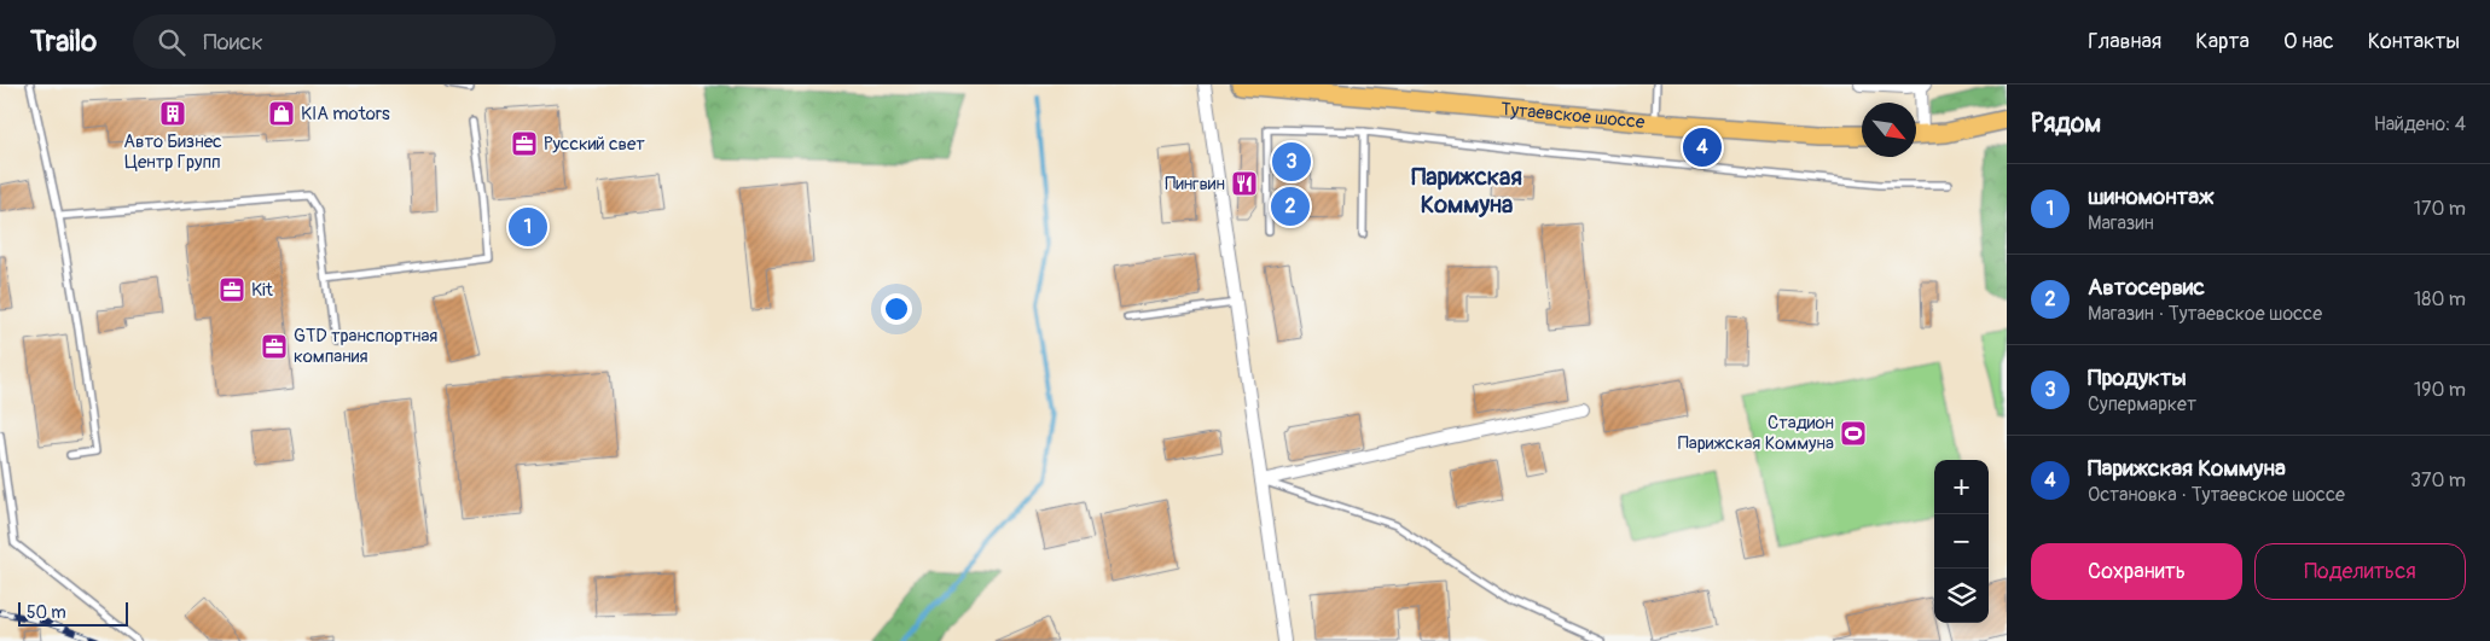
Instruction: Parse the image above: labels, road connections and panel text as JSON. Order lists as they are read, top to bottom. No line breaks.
{"streets":{"main road":["Тутаевское шоссе"]},"districts":["Парижская Коммуна"],"places":{"building":["Авто Бизнес Центр Групп"],"shop":["KIA motors"],"office":["Русский свет","Kit","GTD транспортная компания"],"restaurant":["Пингвин"],"sports":["Стадион Парижская Коммуна"]},"scale_bar":"50 m","north":"bottom right","page":{"header":"Trailo","search":"Поиск","nav":["Главная","Карта","О нас","Контакты"],"heading":["Рядом","Найдено: 4"],"pins":["4","3","2","1"],"list":[{"mark":"1","name":"шиномонтаж","note":"Магазин","value":"170 m"},{"mark":"2","name":"Автосервис","note":"Магазин · Тутаевское шоссе","value":"180 m"},{"mark":"3","name":"Продукты","note":"Супермаркет","value":"190 m"},{"mark":"4","name":"Парижская Коммуна","note":"Остановка · Тутаевское шоссе","value":"370 m"}],"map_buttons":["+","−"],"buttons":["Сохранить","Поделиться"],"scale":"50 m"}}
